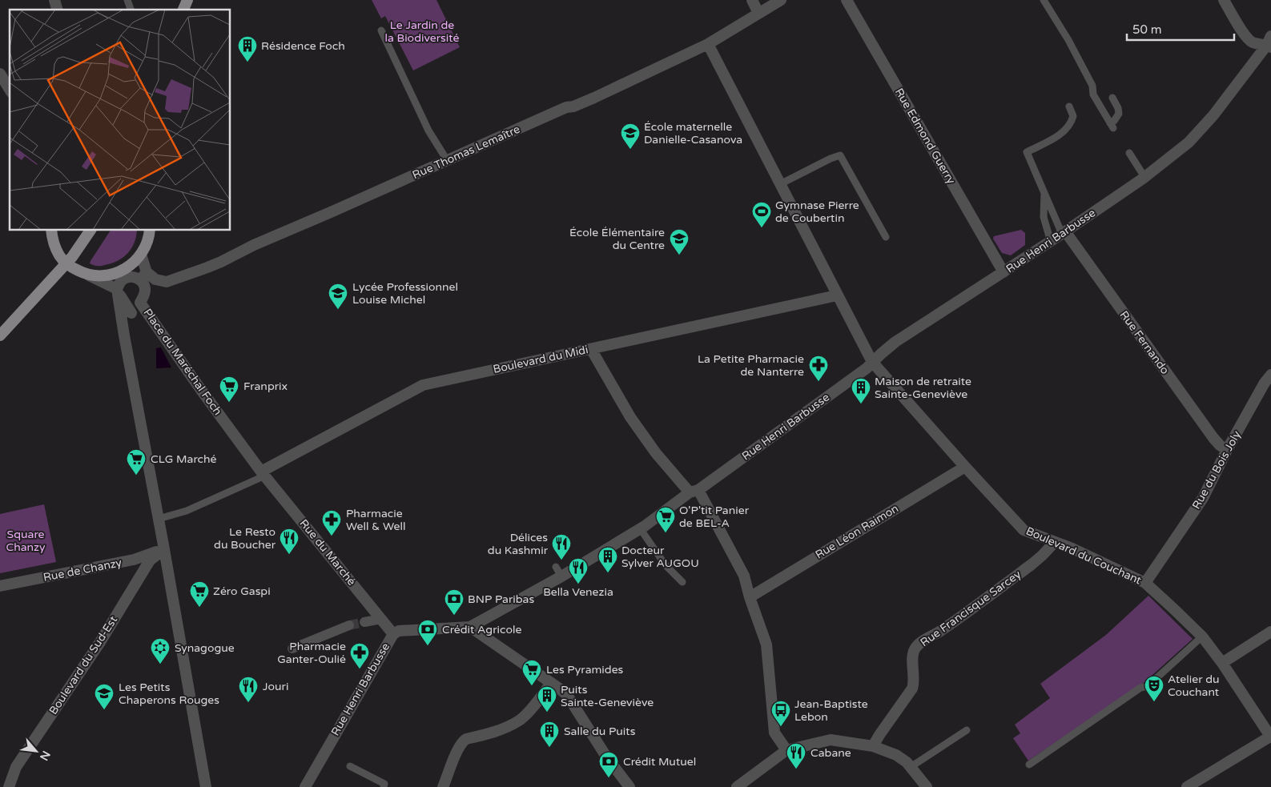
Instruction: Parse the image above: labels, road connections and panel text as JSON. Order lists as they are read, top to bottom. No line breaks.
{"streets":{"street":["Rue Edmond Guerry","Rue Thomas Lemaître","Rue Henri Barbusse","Rue Fernando","Boulevard du Midi","Place du Maréchal Foch","Rue du Bois Joly","Rue Léon Raimon","Rue du Marché","Boulevard du Couchant","Rue de Chanzy","Rue Francisque Sarcey","Boulevard du Sud-Est"]},"crossings":[["Rue Edmond Guerry","Rue Henri Barbusse"],["Rue Thomas Lemaître","Place du Maréchal Foch"],["Rue Thomas Lemaître","Boulevard du Couchant"],["Rue Henri Barbusse","Rue Fernando"],["Rue Henri Barbusse","Rue du Marché"],["Rue Henri Barbusse","Boulevard du Couchant"],["Rue Fernando","Rue du Bois Joly"],["Boulevard du Midi","Place du Maréchal Foch"],["Boulevard du Midi","Rue du Marché"],["Boulevard du Midi","Boulevard du Couchant"],["Place du Maréchal Foch","Rue du Marché"],["Rue du Bois Joly","Boulevard du Couchant"],["Rue Léon Raimon","Boulevard du Couchant"],["Boulevard du Couchant","Rue Francisque Sarcey"],["Rue de Chanzy","Boulevard du Sud-Est"]],"parks":["Le Jardin de la Biodiversité","Square Chanzy"],"places":{"building":["Résidence Foch","Maison de retraite Sainte-Geneviève","Docteur Sylver AUGOU","Puits Sainte-Geneviève","Salle du Puits"],"school or university":["École maternelle Danielle-Casanova","École Élémentaire du Centre","Lycée Professionnel Louise Michel","Les Petits Chaperons Rouges"],"sports":["Gymnase Pierre de Coubertin"],"pharmacy":["La Petite Pharmacie de Nanterre","Pharmacie Well & Well","Pharmacie Ganter-Oulié"],"supermarket":["Franprix","CLG Marché","O'P'tit Panier de BEL-A","Zéro Gaspi","Les Pyramides"],"restaurant":["Le Resto du Boucher","Délices du Kashmir","Bella Venezia","Jouri","Cabane"],"bank":["BNP Paribas","Crédit Agricole","Crédit Mutuel"],"synagogue":["Synagogue"],"theatre":["Atelier du Couchant"],"bus stop":["Jean-Baptiste Lebon"]},"scale_bar":"50 m","north":"bottom right"}
